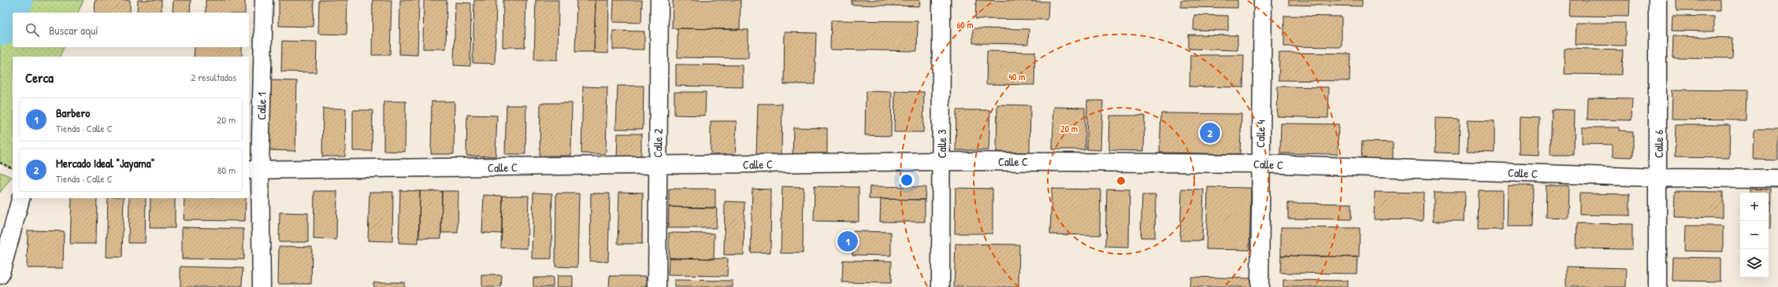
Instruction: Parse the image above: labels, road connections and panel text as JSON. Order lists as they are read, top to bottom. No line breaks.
{"streets":{"street":["Calle 1","Calle 4","Calle 2","Calle 3","Calle 6","Calle C"]},"crossings":[["Calle 1","Calle C"],["Calle 4","Calle C"],["Calle 2","Calle C"],["Calle 3","Calle C"],["Calle 6","Calle C"]],"page":{"search":"Buscar aquí","heading":["Cerca","2 resultados"],"list":[{"mark":"1","name":"Barbero","note":"Tienda · Calle C","value":"20 m"},{"mark":"2","name":"Mercado Ideal \"Jayama\"","note":"Tienda · Calle C","value":"80 m"}],"pins":["2","1"],"map_buttons":["+","−"]},"rings":["60 m","40 m","20 m"]}
